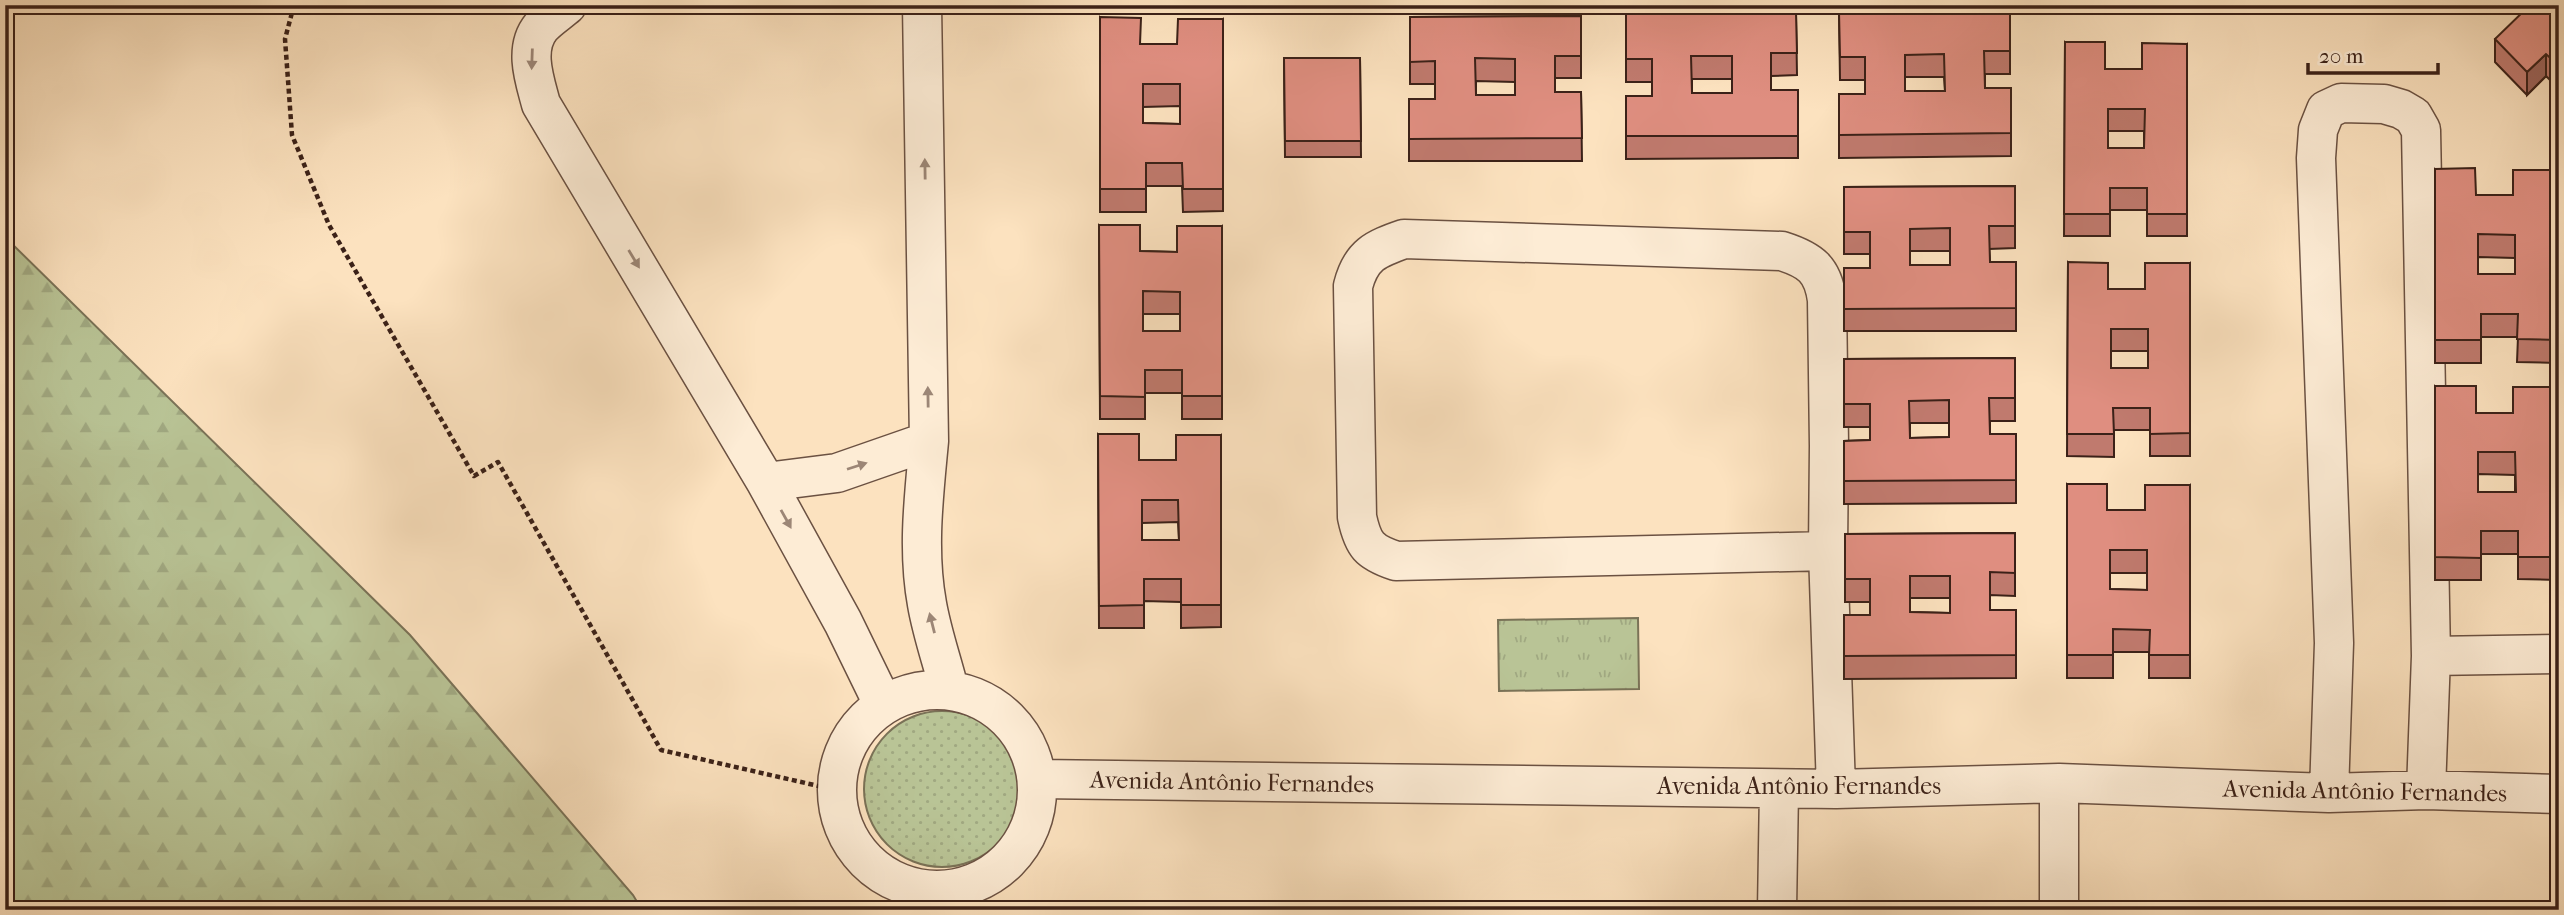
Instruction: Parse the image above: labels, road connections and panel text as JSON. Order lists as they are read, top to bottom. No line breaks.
{"streets":{"street":["Avenida Antônio Fernandes"]},"scale_bar":"20 m"}
